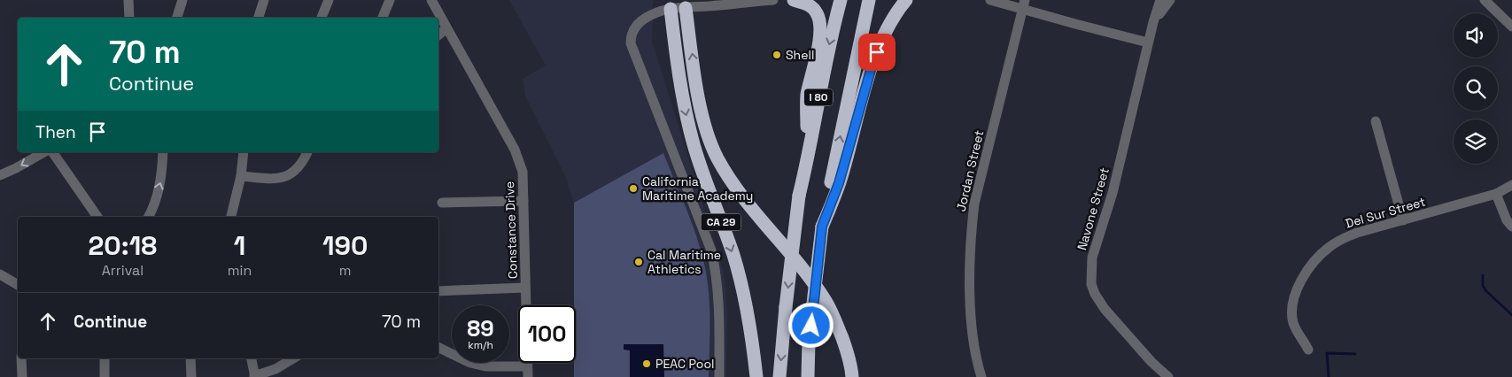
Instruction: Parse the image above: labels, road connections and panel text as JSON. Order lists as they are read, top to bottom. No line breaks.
{"streets":{"highway":["I 80","CA 29"],"street":["Jordan Street","Navone Street","Del Sur Street","Constance Drive"]},"places":["Shell","California Maritime Academy","Cal Maritime Athletics","PEAC Pool"],"page":{"turn":["70 m","Continue"],"then":"Then","eta":["20:18","Arrival","1","min","190","m"],"list":[{"name":"Continue","value":"70 m"}],"speed":"89 km/h","limit":"100"}}
